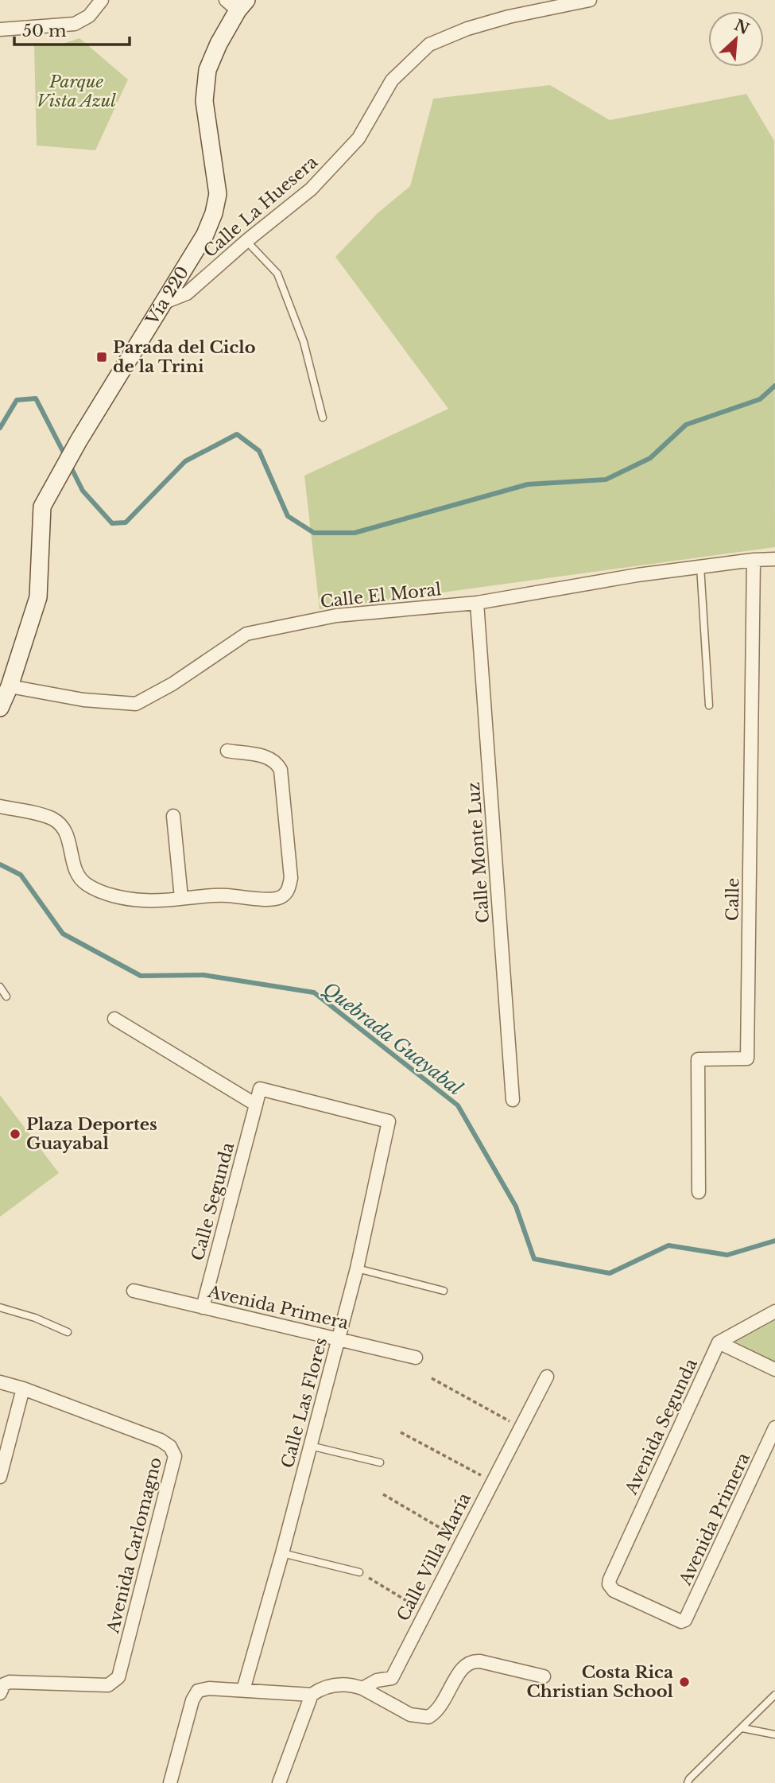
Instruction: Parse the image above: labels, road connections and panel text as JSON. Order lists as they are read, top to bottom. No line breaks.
{"streets":{"main road":["Vía 220"],"street":["Calle La Huesera","Calle El Moral","Calle Monte Luz","Calle","Calle Segunda","Avenida Primera","Calle Las Flores","Avenida Segunda","Avenida Carlomagno","Calle Villa María"]},"crossings":[["Calle La Huesera","Vía 220"],["Vía 220","Calle El Moral"],["Calle El Moral","Calle Monte Luz"],["Calle El Moral","Calle"],["Calle Segunda","Avenida Primera"],["Calle Segunda","Calle Las Flores"],["Avenida Primera","Calle Las Flores"],["Avenida Primera","Avenida Segunda"]],"water":["Quebrada Guayabal"],"parks":["Parque Vista Azul"],"places":{"transit":["Parada del Ciclo de la Trini"],"other":["Plaza Deportes Guayabal","Costa Rica Christian School"]},"scale_bar":"50 m","north":"top right"}
